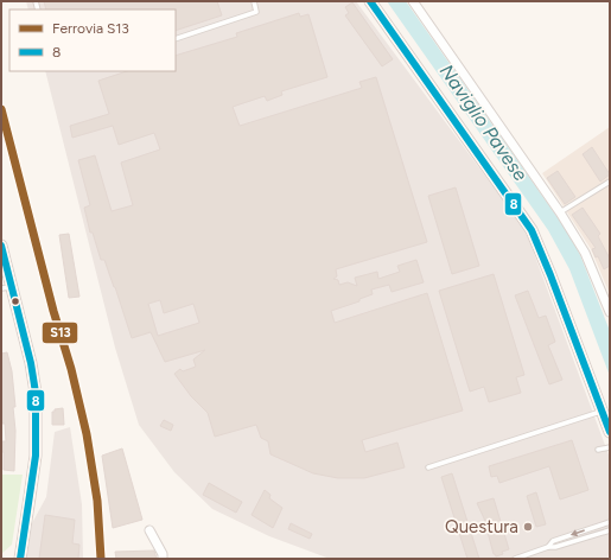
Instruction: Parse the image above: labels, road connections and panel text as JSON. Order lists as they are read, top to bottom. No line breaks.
{"water":["Naviglio Pavese"],"places":["Questura"],"lines":["transit line 8","rail line S13"],"legend":["Ferrovia S13","8"]}
